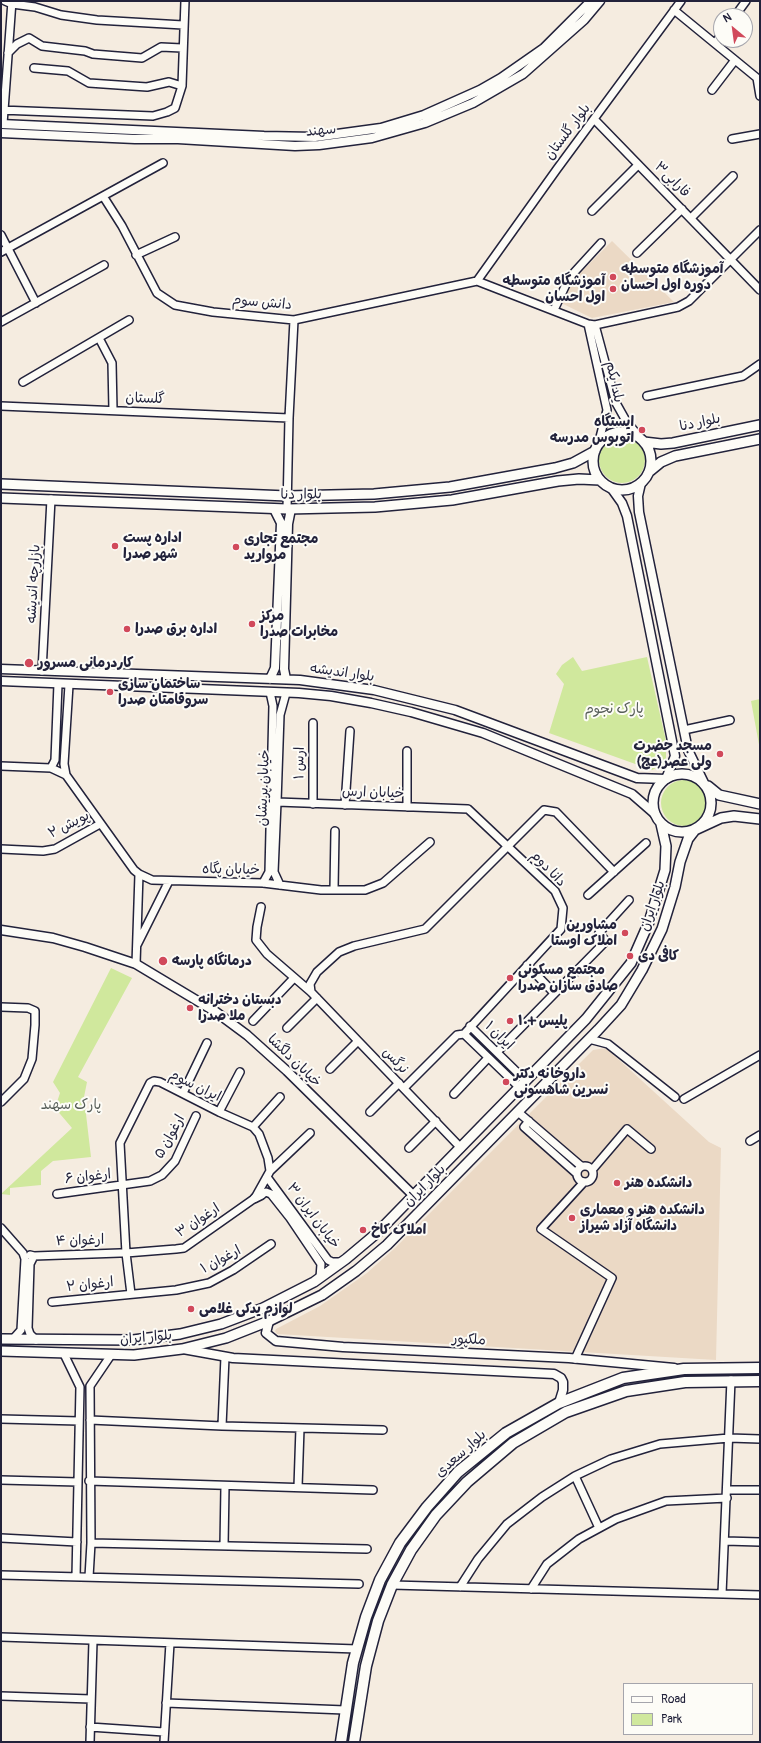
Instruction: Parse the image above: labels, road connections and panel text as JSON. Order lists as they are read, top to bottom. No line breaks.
{"streets":{"main road":["بلوار دنا","بلوار ایران","بلوار سعدی"],"street":["سهند","بلوار گلستان","فارابی۳","دانش سوم","یلدا یکم","گلستان","بازارچه اندیشه","بلوار اندیشه","ارس ۱","خیابان پریشان","خیابان ارس","پویش ۲","دانا دوم","خیابان پگاه","ایران ۱","خیابان دلگشا","نرگس","ایران سوم","ارغوان ۵","ارغوان ۶","خیابان ایران ۳","ارغوان ۳","ارغوان ۴","ارغوان ۱","ارغوان ۲","ملکپور"]},"crossings":[["بلوار گلستان","فارابی۳"],["بلوار گلستان","دانش سوم"],["یلدا یکم","بلوار دنا"],["بلوار دنا","بازارچه اندیشه"],["بازارچه اندیشه","بلوار اندیشه"],["بلوار اندیشه","خیابان پریشان"],["بلوار اندیشه","بلوار ایران"],["ارس ۱","خیابان ارس"],["خیابان پریشان","خیابان ارس"],["خیابان پریشان","خیابان پگاه"],["خیابان ارس","دانا دوم"],["دانا دوم","ایران ۱"],["بلوار ایران","ایران ۱"],["بلوار ایران","خیابان دلگشا"],["بلوار ایران","نرگس"],["بلوار ایران","خیابان ایران ۳"],["بلوار ایران","ملکپور"],["ایران سوم","ارغوان ۵"],["ایران سوم","ارغوان ۶"],["ایران سوم","ارغوان ۳"],["ایران سوم","ارغوان ۴"],["ایران سوم","ارغوان ۱"],["ایران سوم","ارغوان ۲"],["ارغوان ۵","ارغوان ۶"],["خیابان ایران ۳","ارغوان ۳"],["ارغوان ۳","ارغوان ۴"],["ارغوان ۱","ارغوان ۲"],["ملکپور","بلوار سعدی"]],"parks":["پارک نجوم","پارک سهند"],"places":["آموزشگاه متوسطه دوره اول احسان","آموزشگاه متوسطه اول احسان","ایستگاه اتوبوس مدرسه","اداره پست شهر صدرا","مجتمع تجاری مروارید","مرکز مخابرات صدرا","اداره برق صدرا","کاردرمانی مسرور","ساختمان سازی سروقامتان صدرا","مسجد حضرت ولی عصر(عج)","مشاورین املاک اوستا","کافی دی","درمانگاه پارسه","مجتمع مسکونی صادق سازان صدرا","دبستان دخترانه ملا صدرا","پلیس +۱۰","داروخانه دکتر نسرین شاهسونی","دانشکده هنر","دانشکده هنر و معماری دانشگاه آزاد شیراز","املاک کاخ","لوازم یدکی غلامی"],"legend":["Road","Park"],"north":"top left"}
